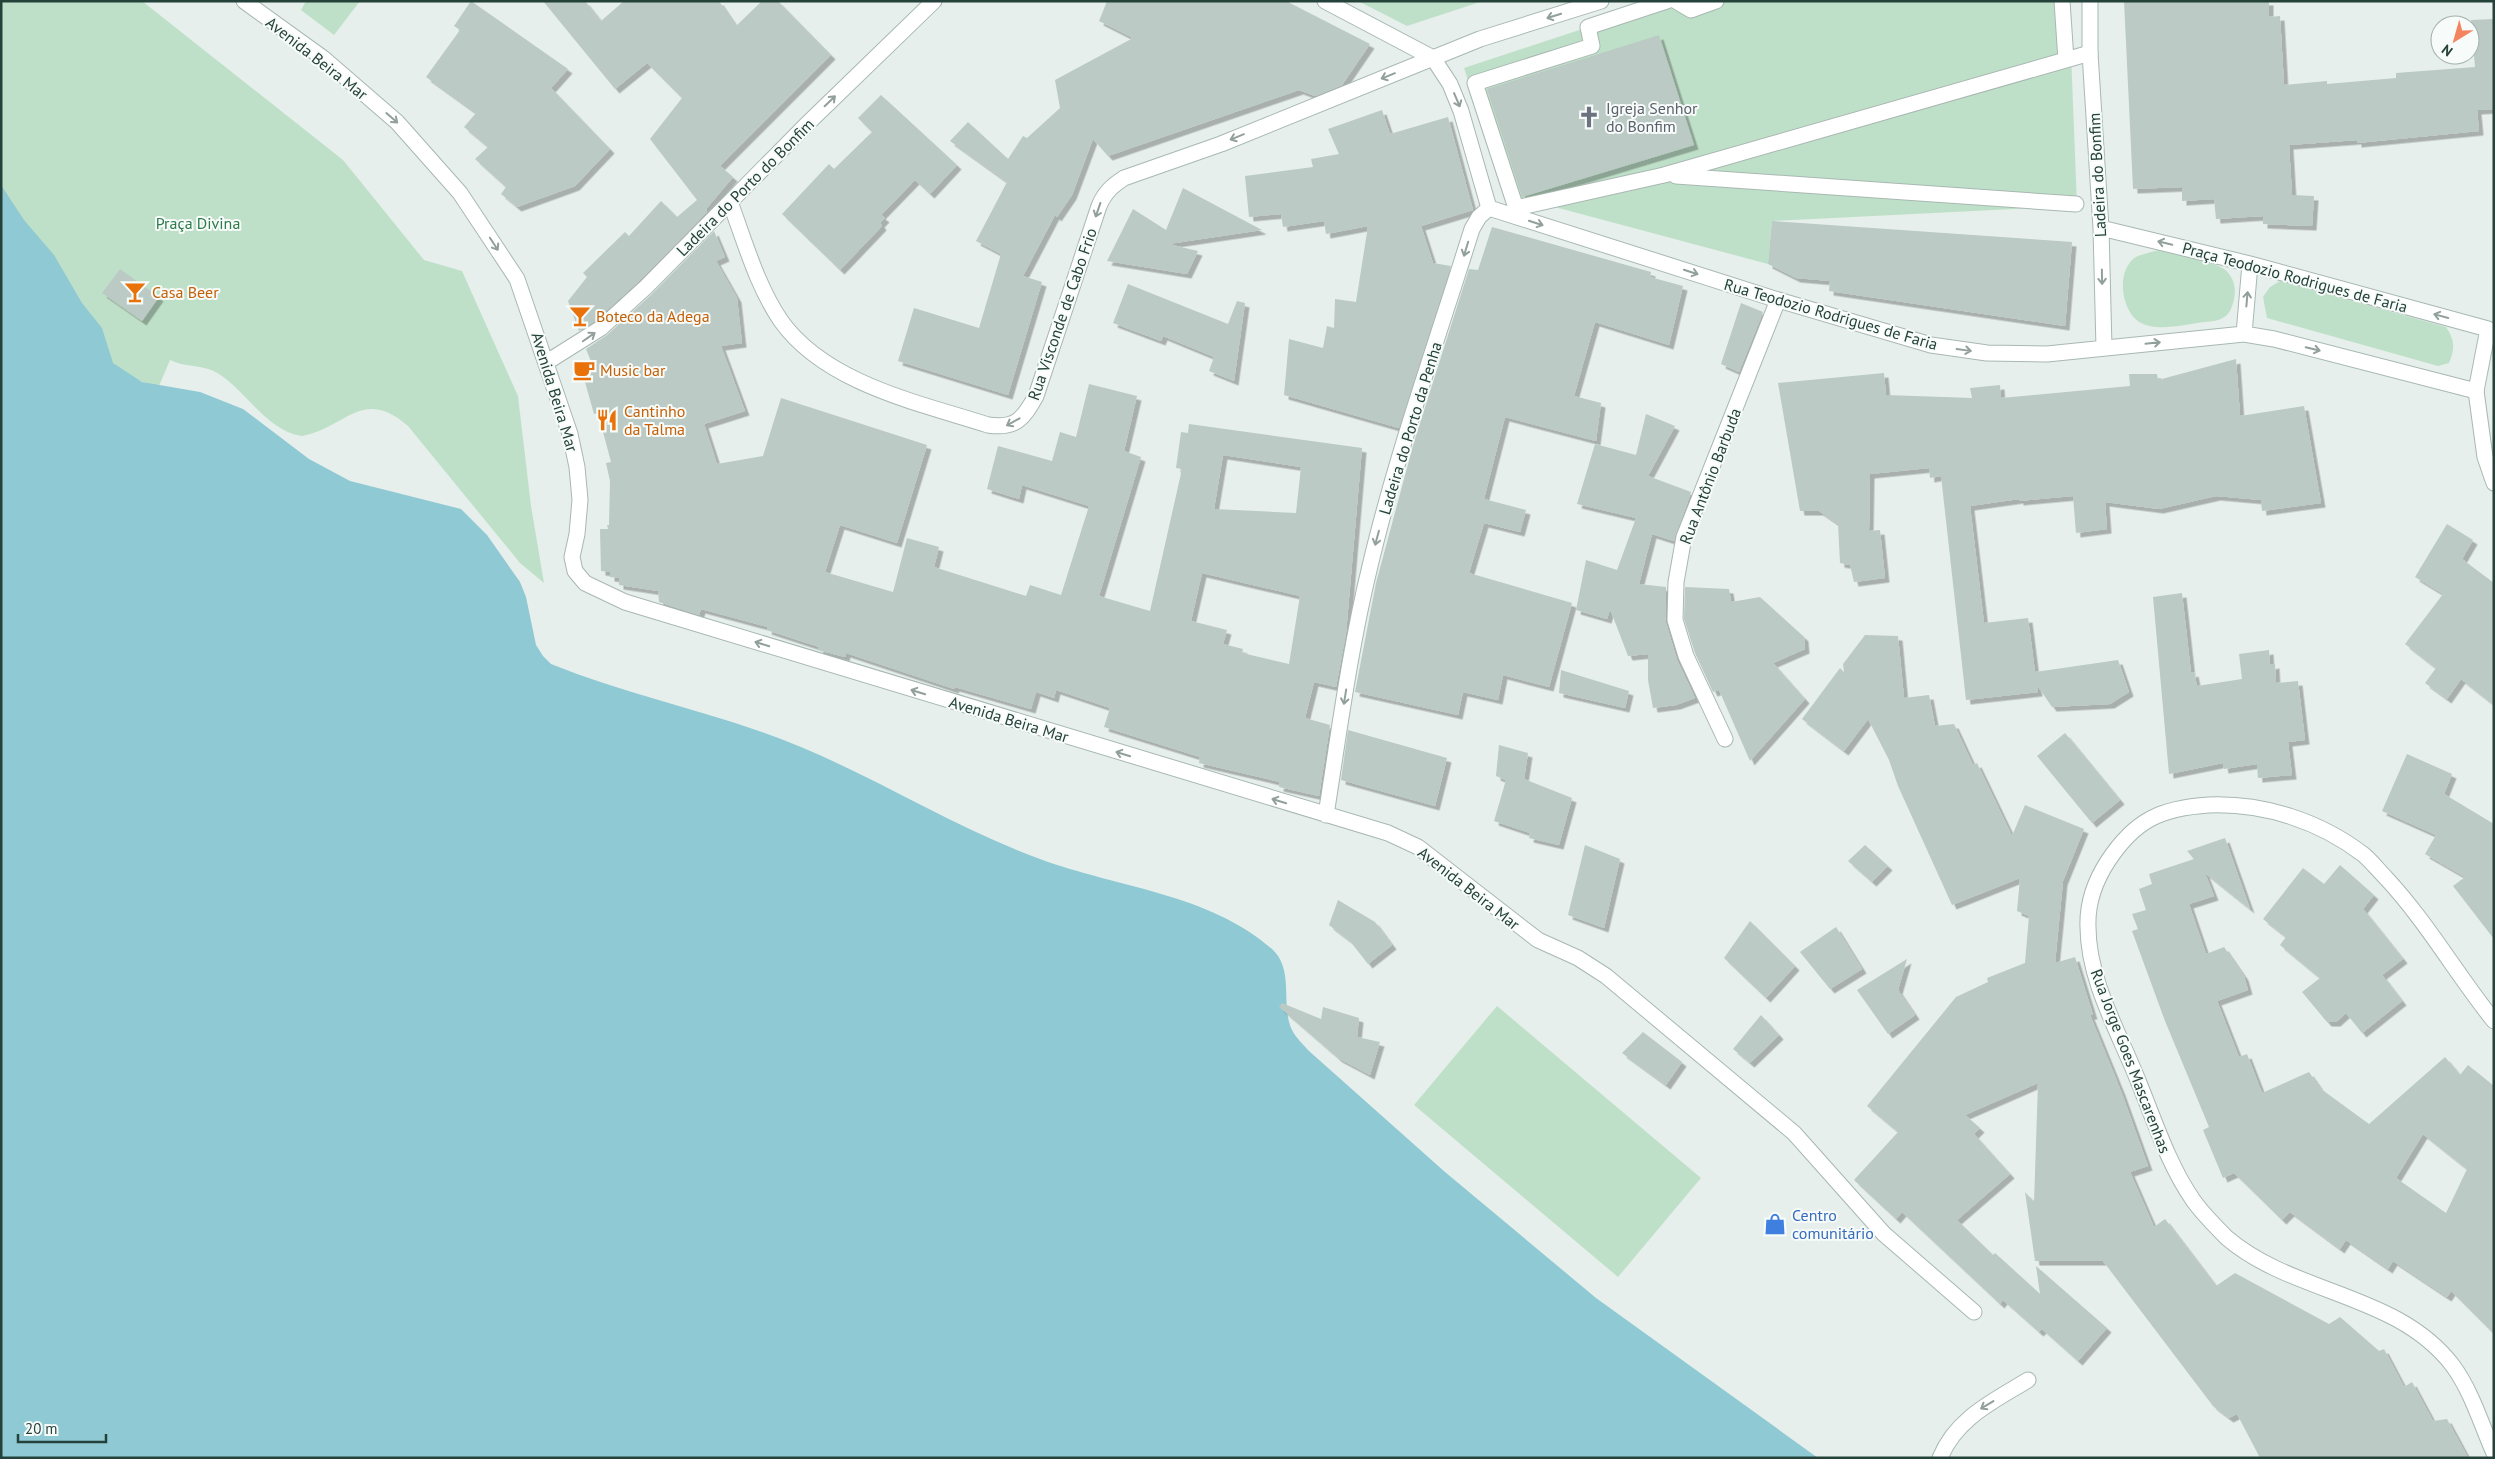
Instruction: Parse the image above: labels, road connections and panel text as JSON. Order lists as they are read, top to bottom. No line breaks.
{"streets":{"street":["Avenida Beira Mar","Ladeira do Bonfim","Ladeira do Porto do Bonfim","Praça Teodozio Rodrigues de Faria","Rua Visconde de Cabo Frio","Rua Teodozio Rodrigues de Faria","Ladeira do Porto da Penha","Rua Antônio Barbuda","Rua Jorge Goes Mascarenhas"]},"crossings":[["Avenida Beira Mar","Ladeira do Porto do Bonfim"],["Avenida Beira Mar","Ladeira do Porto da Penha"],["Ladeira do Bonfim","Praça Teodozio Rodrigues de Faria"],["Ladeira do Bonfim","Rua Teodozio Rodrigues de Faria"],["Ladeira do Porto do Bonfim","Rua Visconde de Cabo Frio"],["Rua Teodozio Rodrigues de Faria","Ladeira do Porto da Penha"],["Rua Teodozio Rodrigues de Faria","Rua Antônio Barbuda"]],"one_way":["Ladeira do Porto do Bonfim","Praça Teodozio Rodrigues de Faria","Rua Teodozio Rodrigues de Faria","Ladeira do Porto da Penha"],"parks":["Praça Divina"],"places":{"church":["Igreja Senhor do Bonfim"],"bar":["Casa Beer","Boteco da Adega"],"cafe":["Music bar"],"restaurant":["Cantinho da Talma"],"shop":["Centro comunitário"]},"scale_bar":"20 m","north":"bottom left"}
